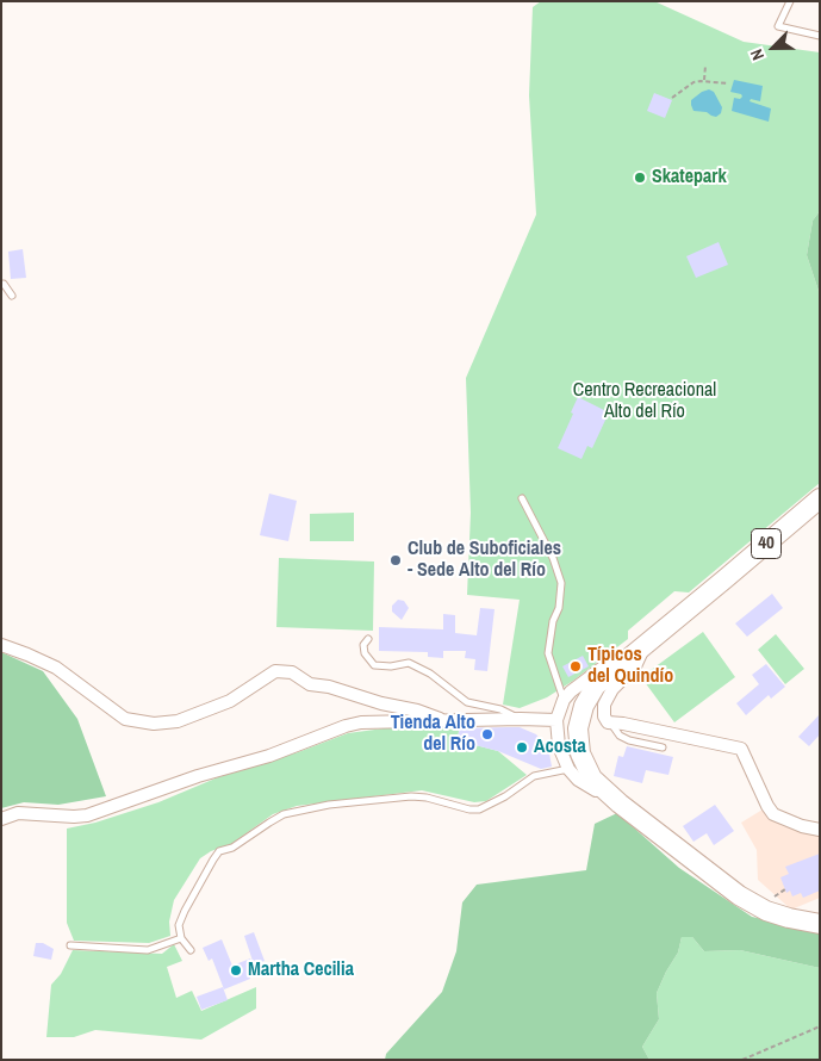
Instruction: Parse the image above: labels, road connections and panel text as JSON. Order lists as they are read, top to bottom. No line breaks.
{"streets":{"main road":["40"]},"parks":["Centro Recreacional Alto del Río"],"places":["Skatepark","Club de Suboficiales - Sede Alto del Río","Típicos del Quindío","Tienda Alto del Río","Acosta","Martha Cecilia"],"north":"bottom left"}
